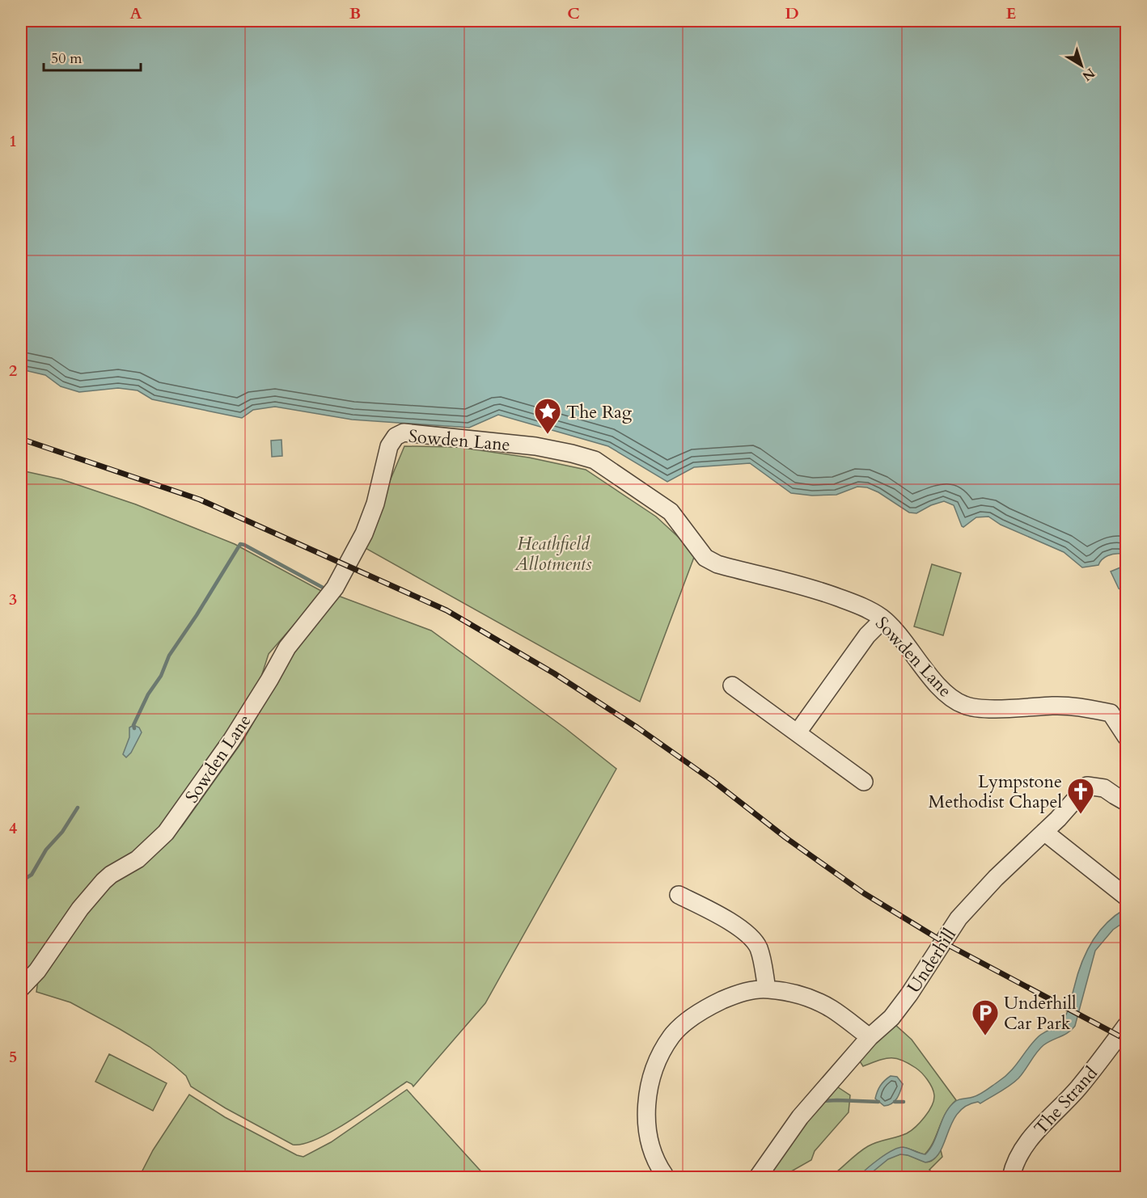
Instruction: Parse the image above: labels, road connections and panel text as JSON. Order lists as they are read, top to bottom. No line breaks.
{"streets":{"street":["Sowden Lane","Underhill","The Strand"]},"parks":["Heathfield Allotments"],"places":{"place":["The Rag"],"church":["Lympstone Methodist Chapel"],"parking":["Underhill Car Park"]},"scale_bar":"50 m","north":"bottom right","grid":{"columns":["A","B","C","D","E"],"rows":["1","2","3","4","5"]}}
